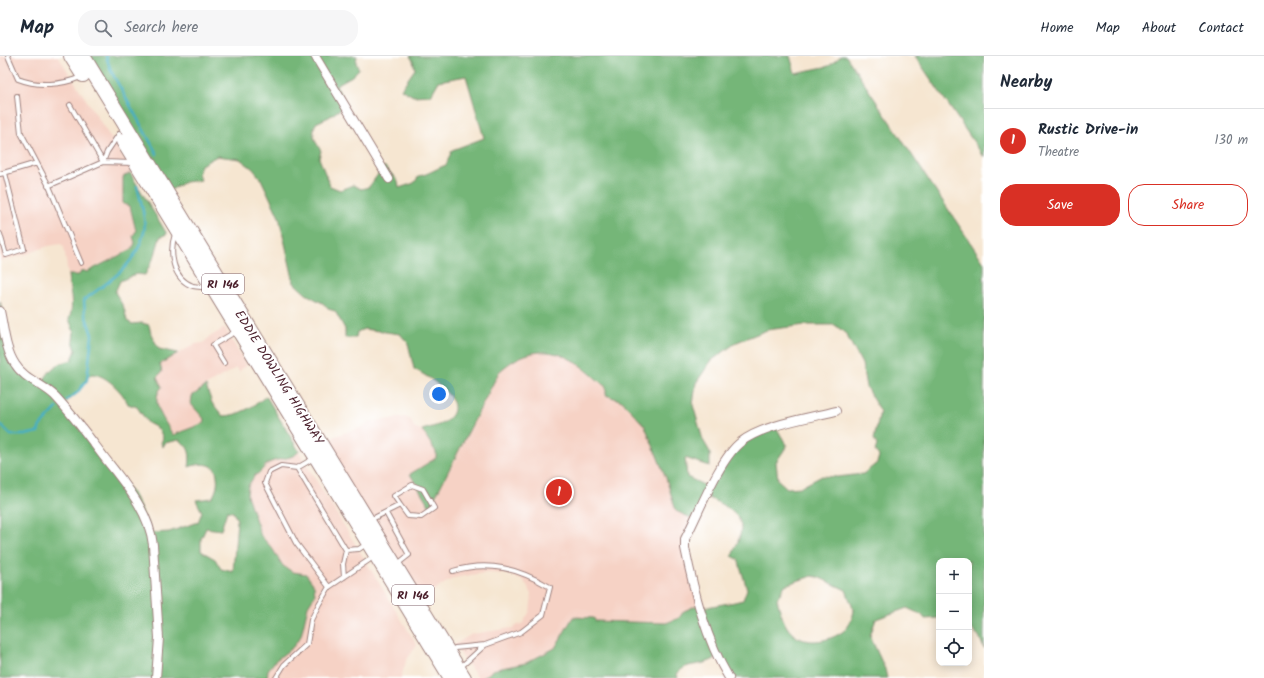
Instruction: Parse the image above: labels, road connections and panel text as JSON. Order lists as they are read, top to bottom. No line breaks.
{"streets":{"highway":["RI 146","EDDIE DOWLING HIGHWAY"]},"page":{"header":"Map","search":"Search here","nav":["Home","Map","About","Contact"],"heading":"Nearby","list":[{"mark":"1","name":"Rustic Drive-in","note":"Theatre","value":"130 m"}],"buttons":["Save","Share"],"pins":"1","map_buttons":["+","−"]}}
